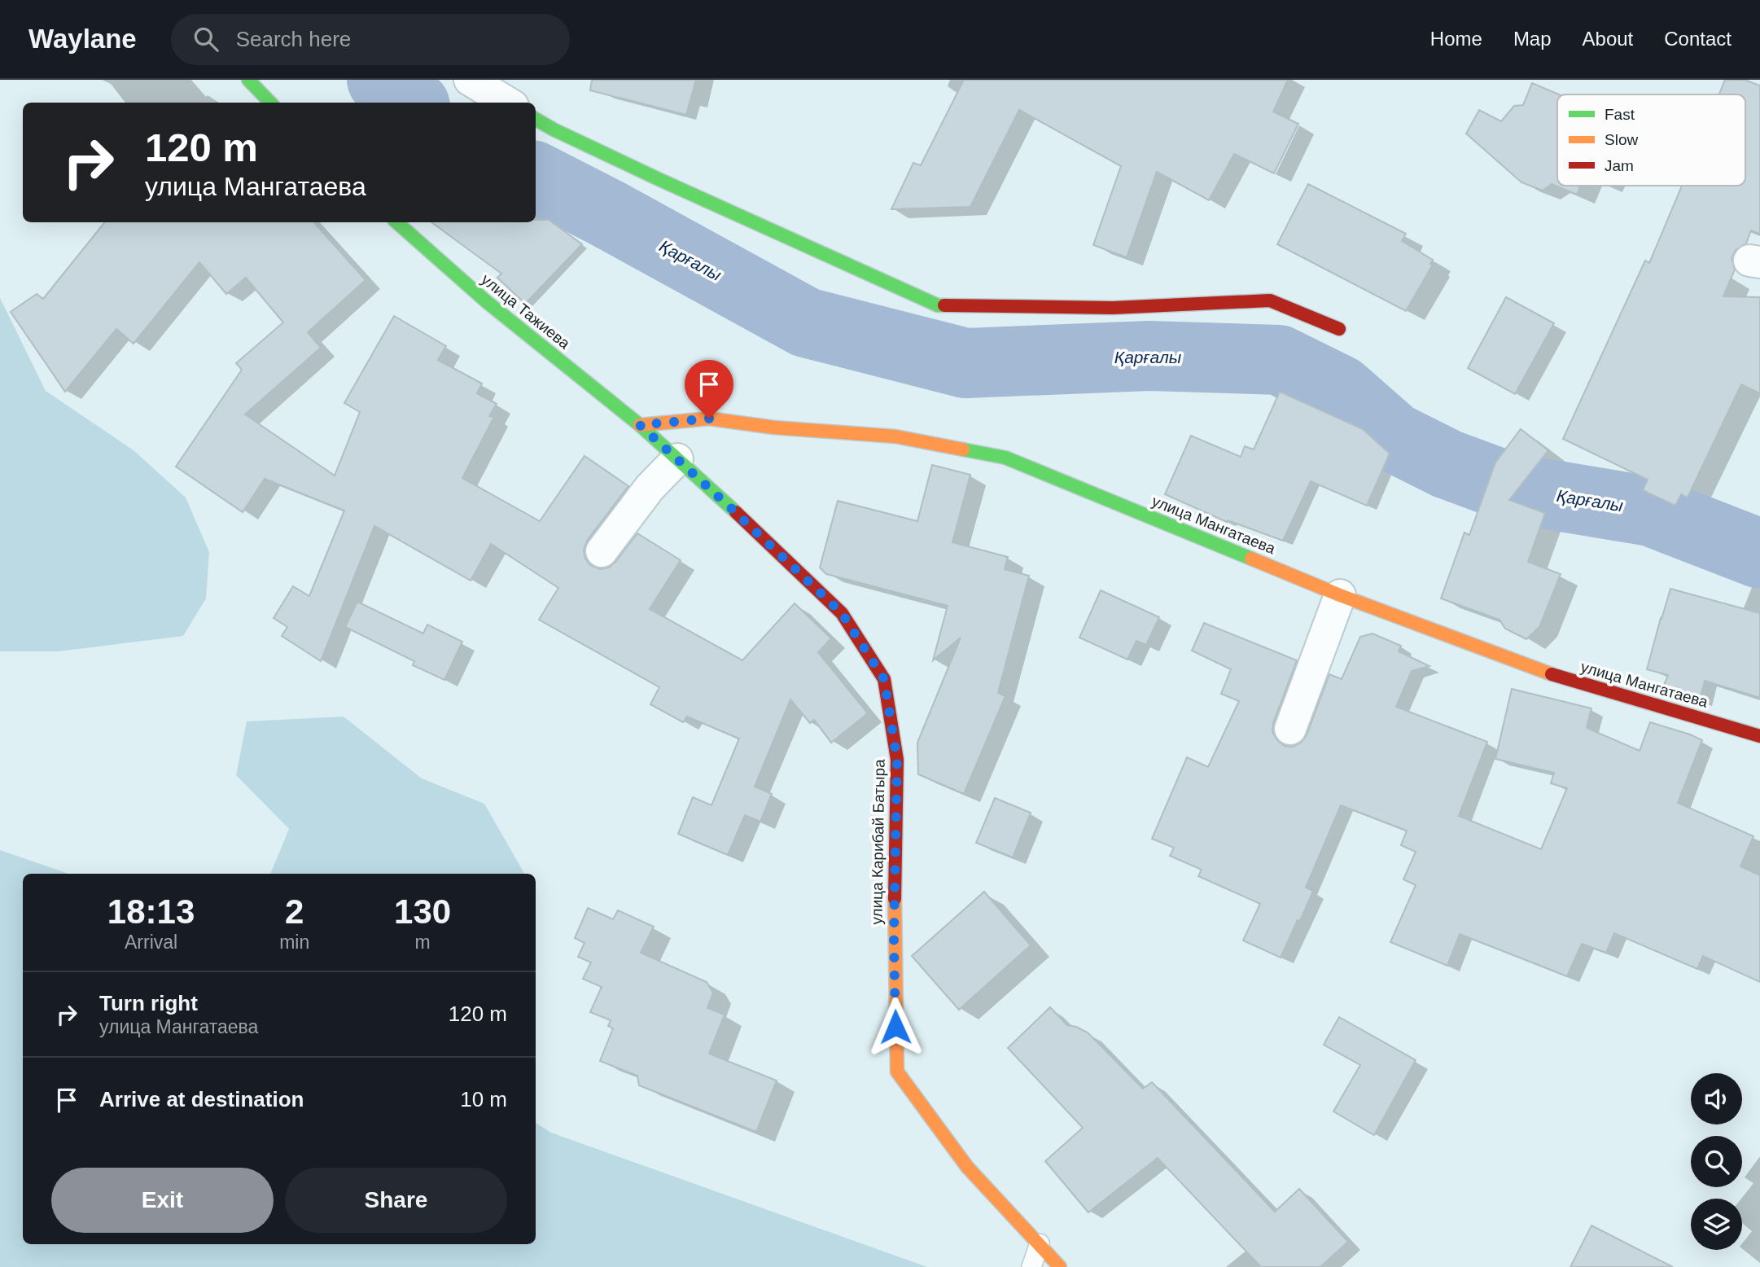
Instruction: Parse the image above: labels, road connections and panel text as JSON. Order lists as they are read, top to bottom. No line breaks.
{"streets":{"street":["улица Тажиева","улица Мангатаева","улица Карибай Батыра"]},"crossings":[["улица Тажиева","улица Мангатаева"],["улица Тажиева","улица Карибай Батыра"],["улица Мангатаева","улица Карибай Батыра"]],"water":["Қарғалы"],"legend":["Fast","Slow","Jam"],"page":{"header":"Waylane","search":"Search here","nav":["Home","Map","About","Contact"],"turn":["120 m","улица Мангатаева"],"eta":["18:13","Arrival","2","min","130","m"],"list":[{"name":"Turn right","note":"улица Мангатаева","value":"120 m"},{"name":"Arrive at destination","value":"10 m"}],"buttons":["Exit","Share"]}}
